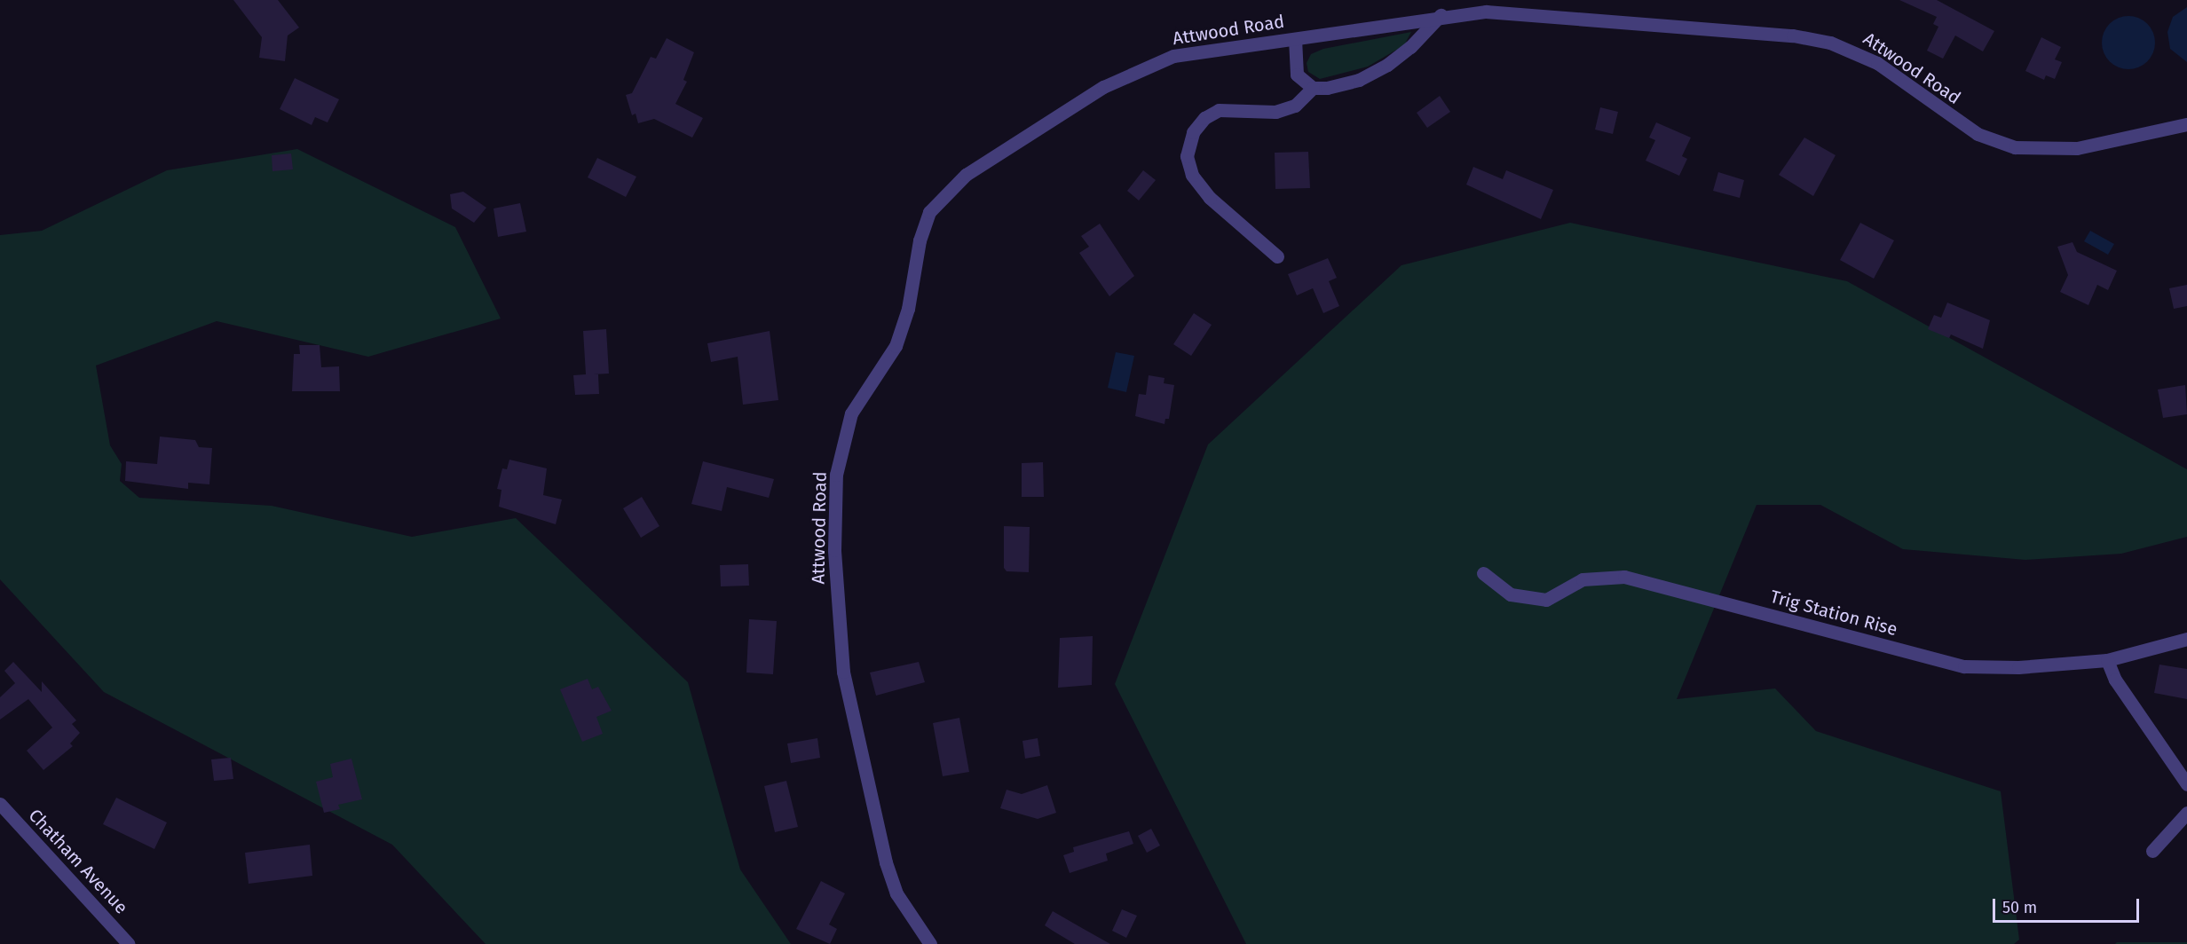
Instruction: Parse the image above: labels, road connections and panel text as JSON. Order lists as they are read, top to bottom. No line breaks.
{"streets":{"street":["Attwood Road","Trig Station Rise","Chatham Avenue"]},"scale_bar":"50 m"}
